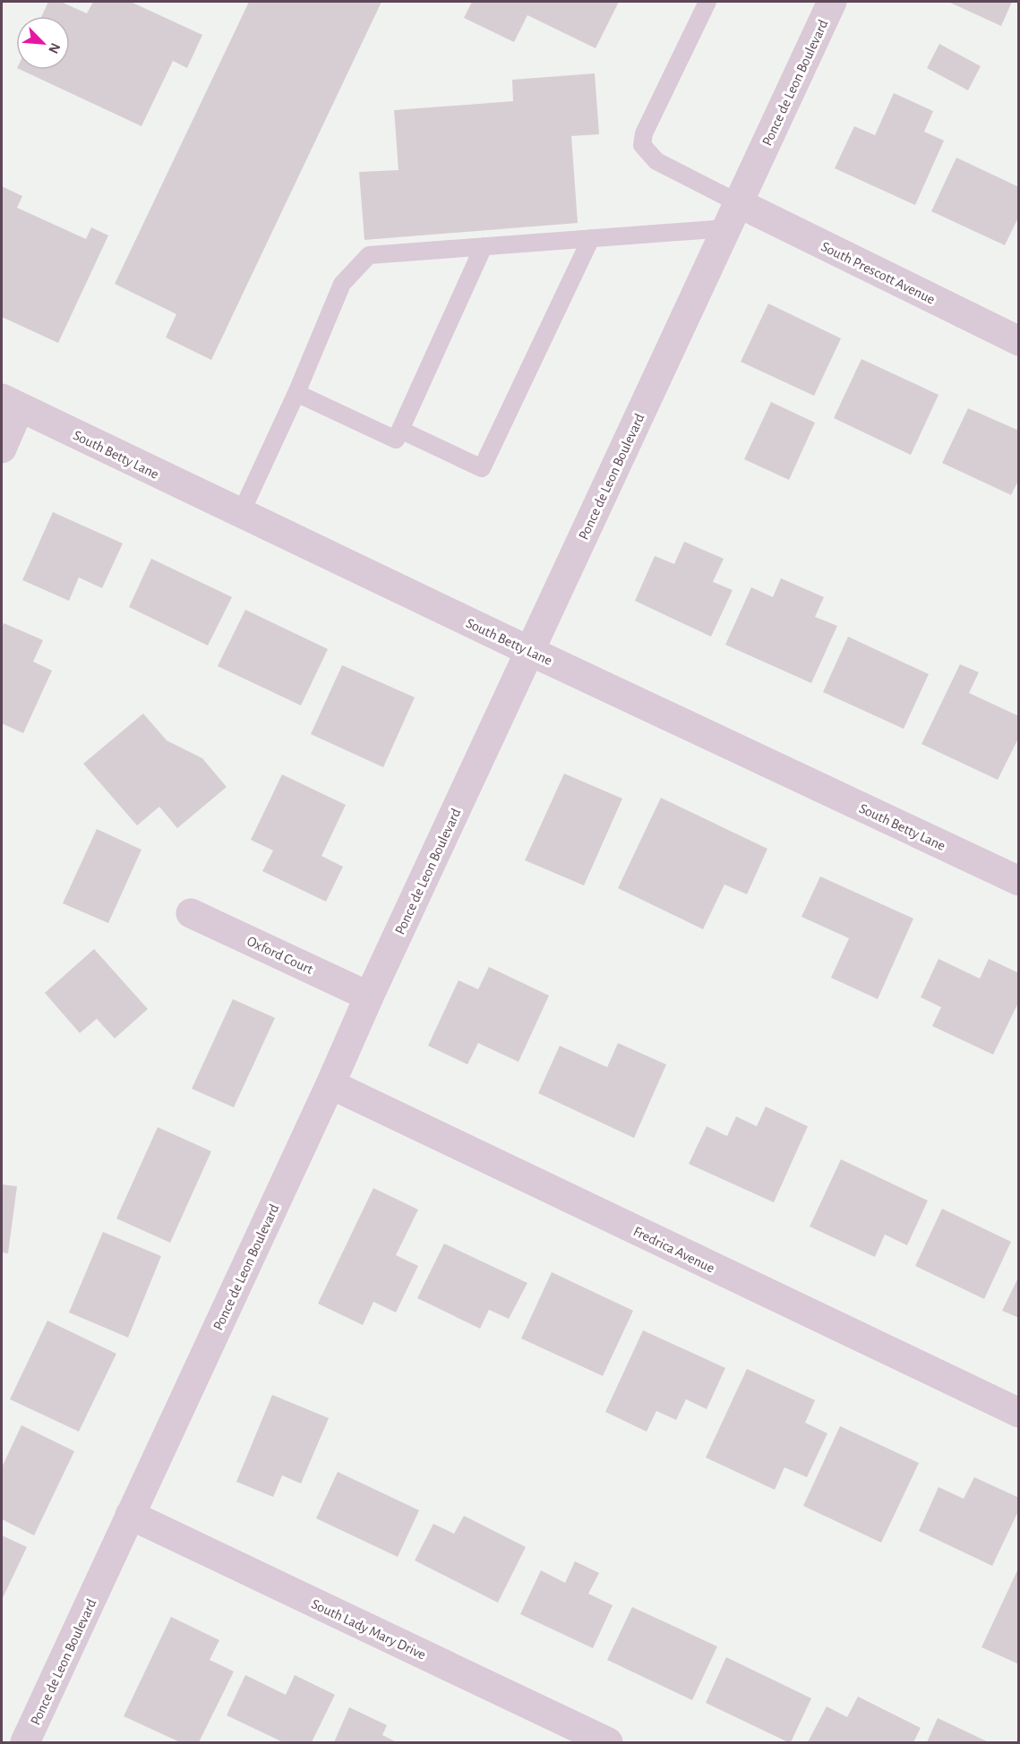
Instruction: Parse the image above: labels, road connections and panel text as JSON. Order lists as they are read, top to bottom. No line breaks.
{"streets":{"street":["Ponce de Leon Boulevard","South Prescott Avenue","South Betty Lane","Oxford Court","Fredrica Avenue","South Lady Mary Drive"]},"crossings":[["Ponce de Leon Boulevard","South Prescott Avenue"],["Ponce de Leon Boulevard","South Betty Lane"],["Ponce de Leon Boulevard","Oxford Court"],["Ponce de Leon Boulevard","Fredrica Avenue"],["Ponce de Leon Boulevard","South Lady Mary Drive"]],"north":"bottom right"}
